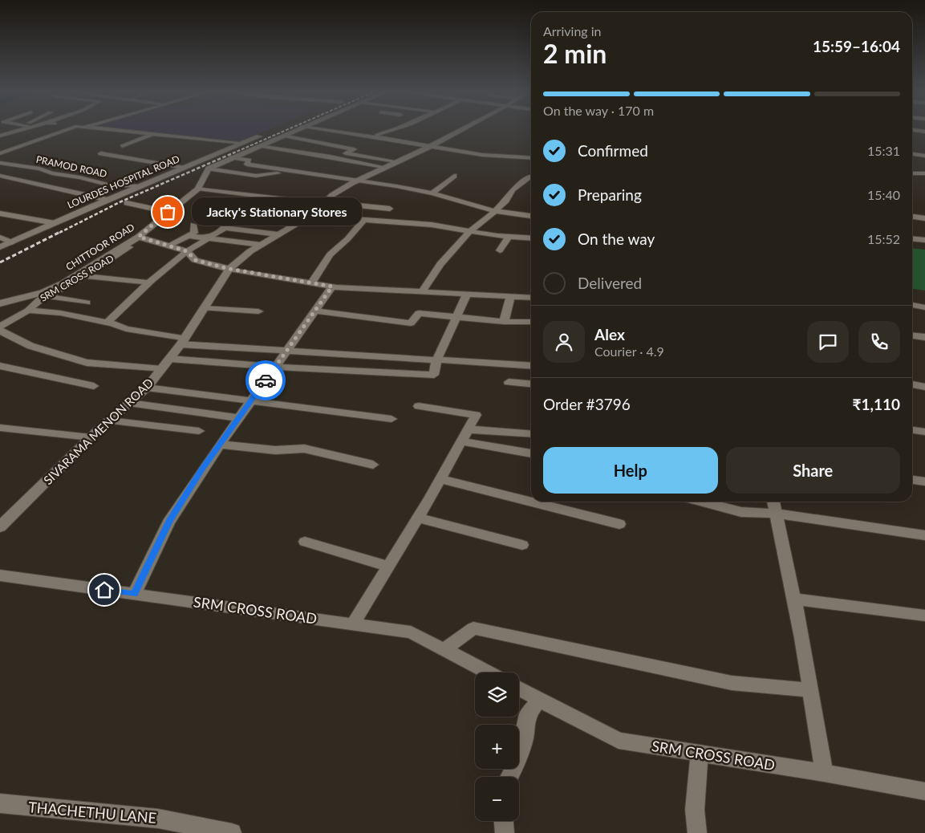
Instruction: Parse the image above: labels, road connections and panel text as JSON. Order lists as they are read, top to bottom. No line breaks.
{"streets":{"street":["PRAMOD ROAD","LOURDES HOSPITAL ROAD","CHITTOOR ROAD","SRM CROSS ROAD","SIVARAMA MENON ROAD","THACHETHU LANE"]},"crossings":[["PRAMOD ROAD","LOURDES HOSPITAL ROAD"],["CHITTOOR ROAD","SRM CROSS ROAD"]],"places":["Jacky's Stationary Stores"],"page":{"heading":["2 min","Arriving in","15:59–16:04"],"panel":["Alex","Courier · 4.9","Order #3796","₹1,110"],"bar":"On the way · 170 m","list":[["Confirmed","15:31"],["Preparing","15:40"],["On the way","15:52"],"Delivered"],"bubble":"Jacky's Stationary Stores","buttons":["Help","Share"],"map_buttons":["+","−"]}}
